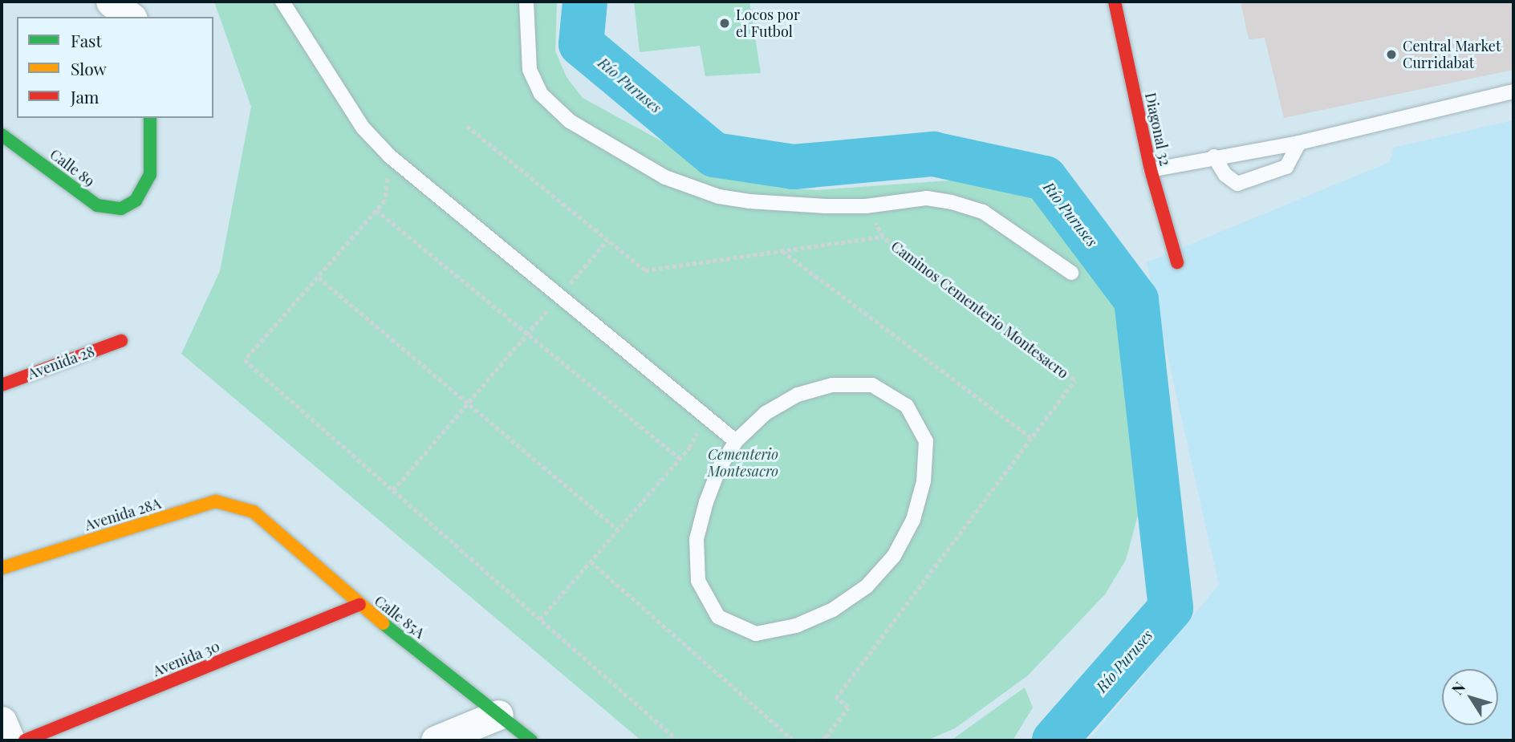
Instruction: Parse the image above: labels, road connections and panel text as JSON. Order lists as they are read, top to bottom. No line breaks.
{"streets":{"street":["Diagonal 32","Calle 89","Avenida 28","Avenida 28A","Calle 85A","Avenida 30"],"path":["Caminos Cementerio Montesacro"]},"crossings":[["Avenida 28A","Calle 85A"],["Calle 85A","Avenida 30"]],"water":["Río Puruses"],"parks":["Cementerio Montesacro"],"places":["Locos por el Futbol","Central Market Curridabat"],"legend":["Fast","Slow","Jam"],"north":"top left"}
